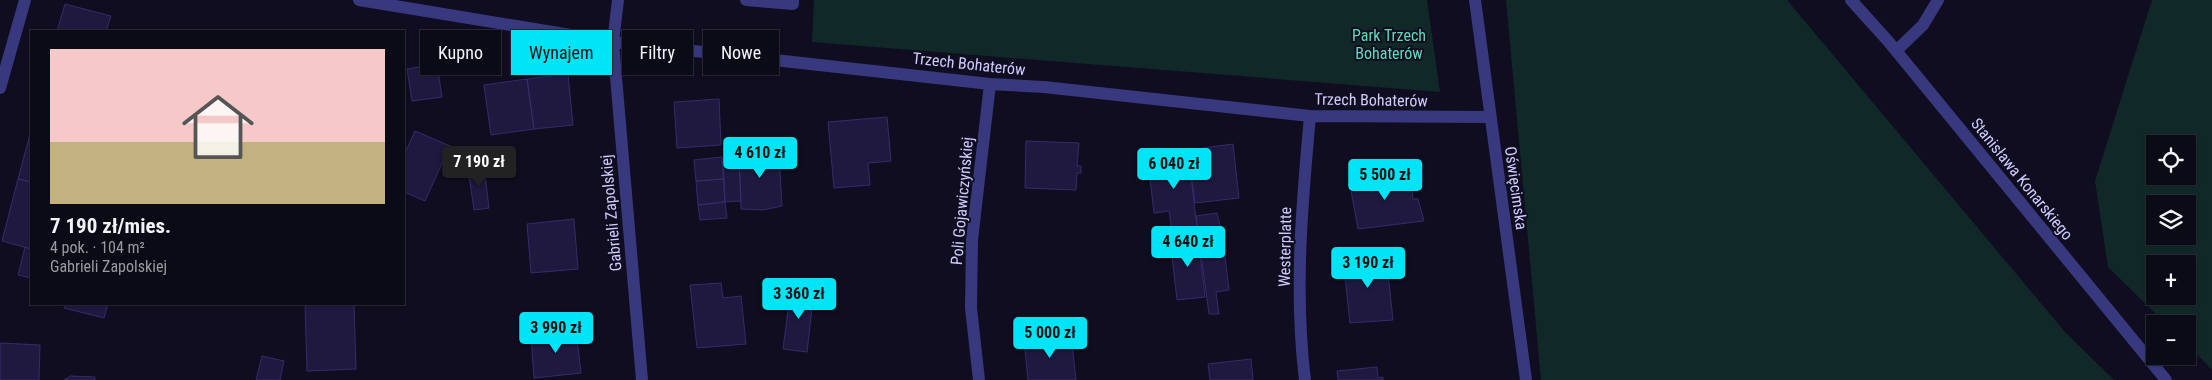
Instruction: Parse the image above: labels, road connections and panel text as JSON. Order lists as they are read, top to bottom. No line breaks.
{"streets":{"street":["Trzech Bohaterów","Stanisława Konarskiego","Oświęcimska","Poli Gojawiczyńskiej","Gabrieli Zapolskiej","Westerplatte"]},"crossings":[["Trzech Bohaterów","Oświęcimska"],["Trzech Bohaterów","Poli Gojawiczyńskiej"],["Trzech Bohaterów","Gabrieli Zapolskiej"],["Trzech Bohaterów","Westerplatte"]],"parks":["Park Trzech Bohaterów"],"page":{"chip":["Kupno","Wynajem","Filtry","Nowe"],"list":[{"name":"7 190 zł/mies.","note":"4 pok. · 104 m² · Gabrieli Zapolskiej"}],"map_buttons":["+","−"],"price":["4 610 zł","7 190 zł","6 040 zł","5 500 zł","4 640 zł","3 190 zł","3 360 zł","3 990 zł","5 000 zł"]}}
